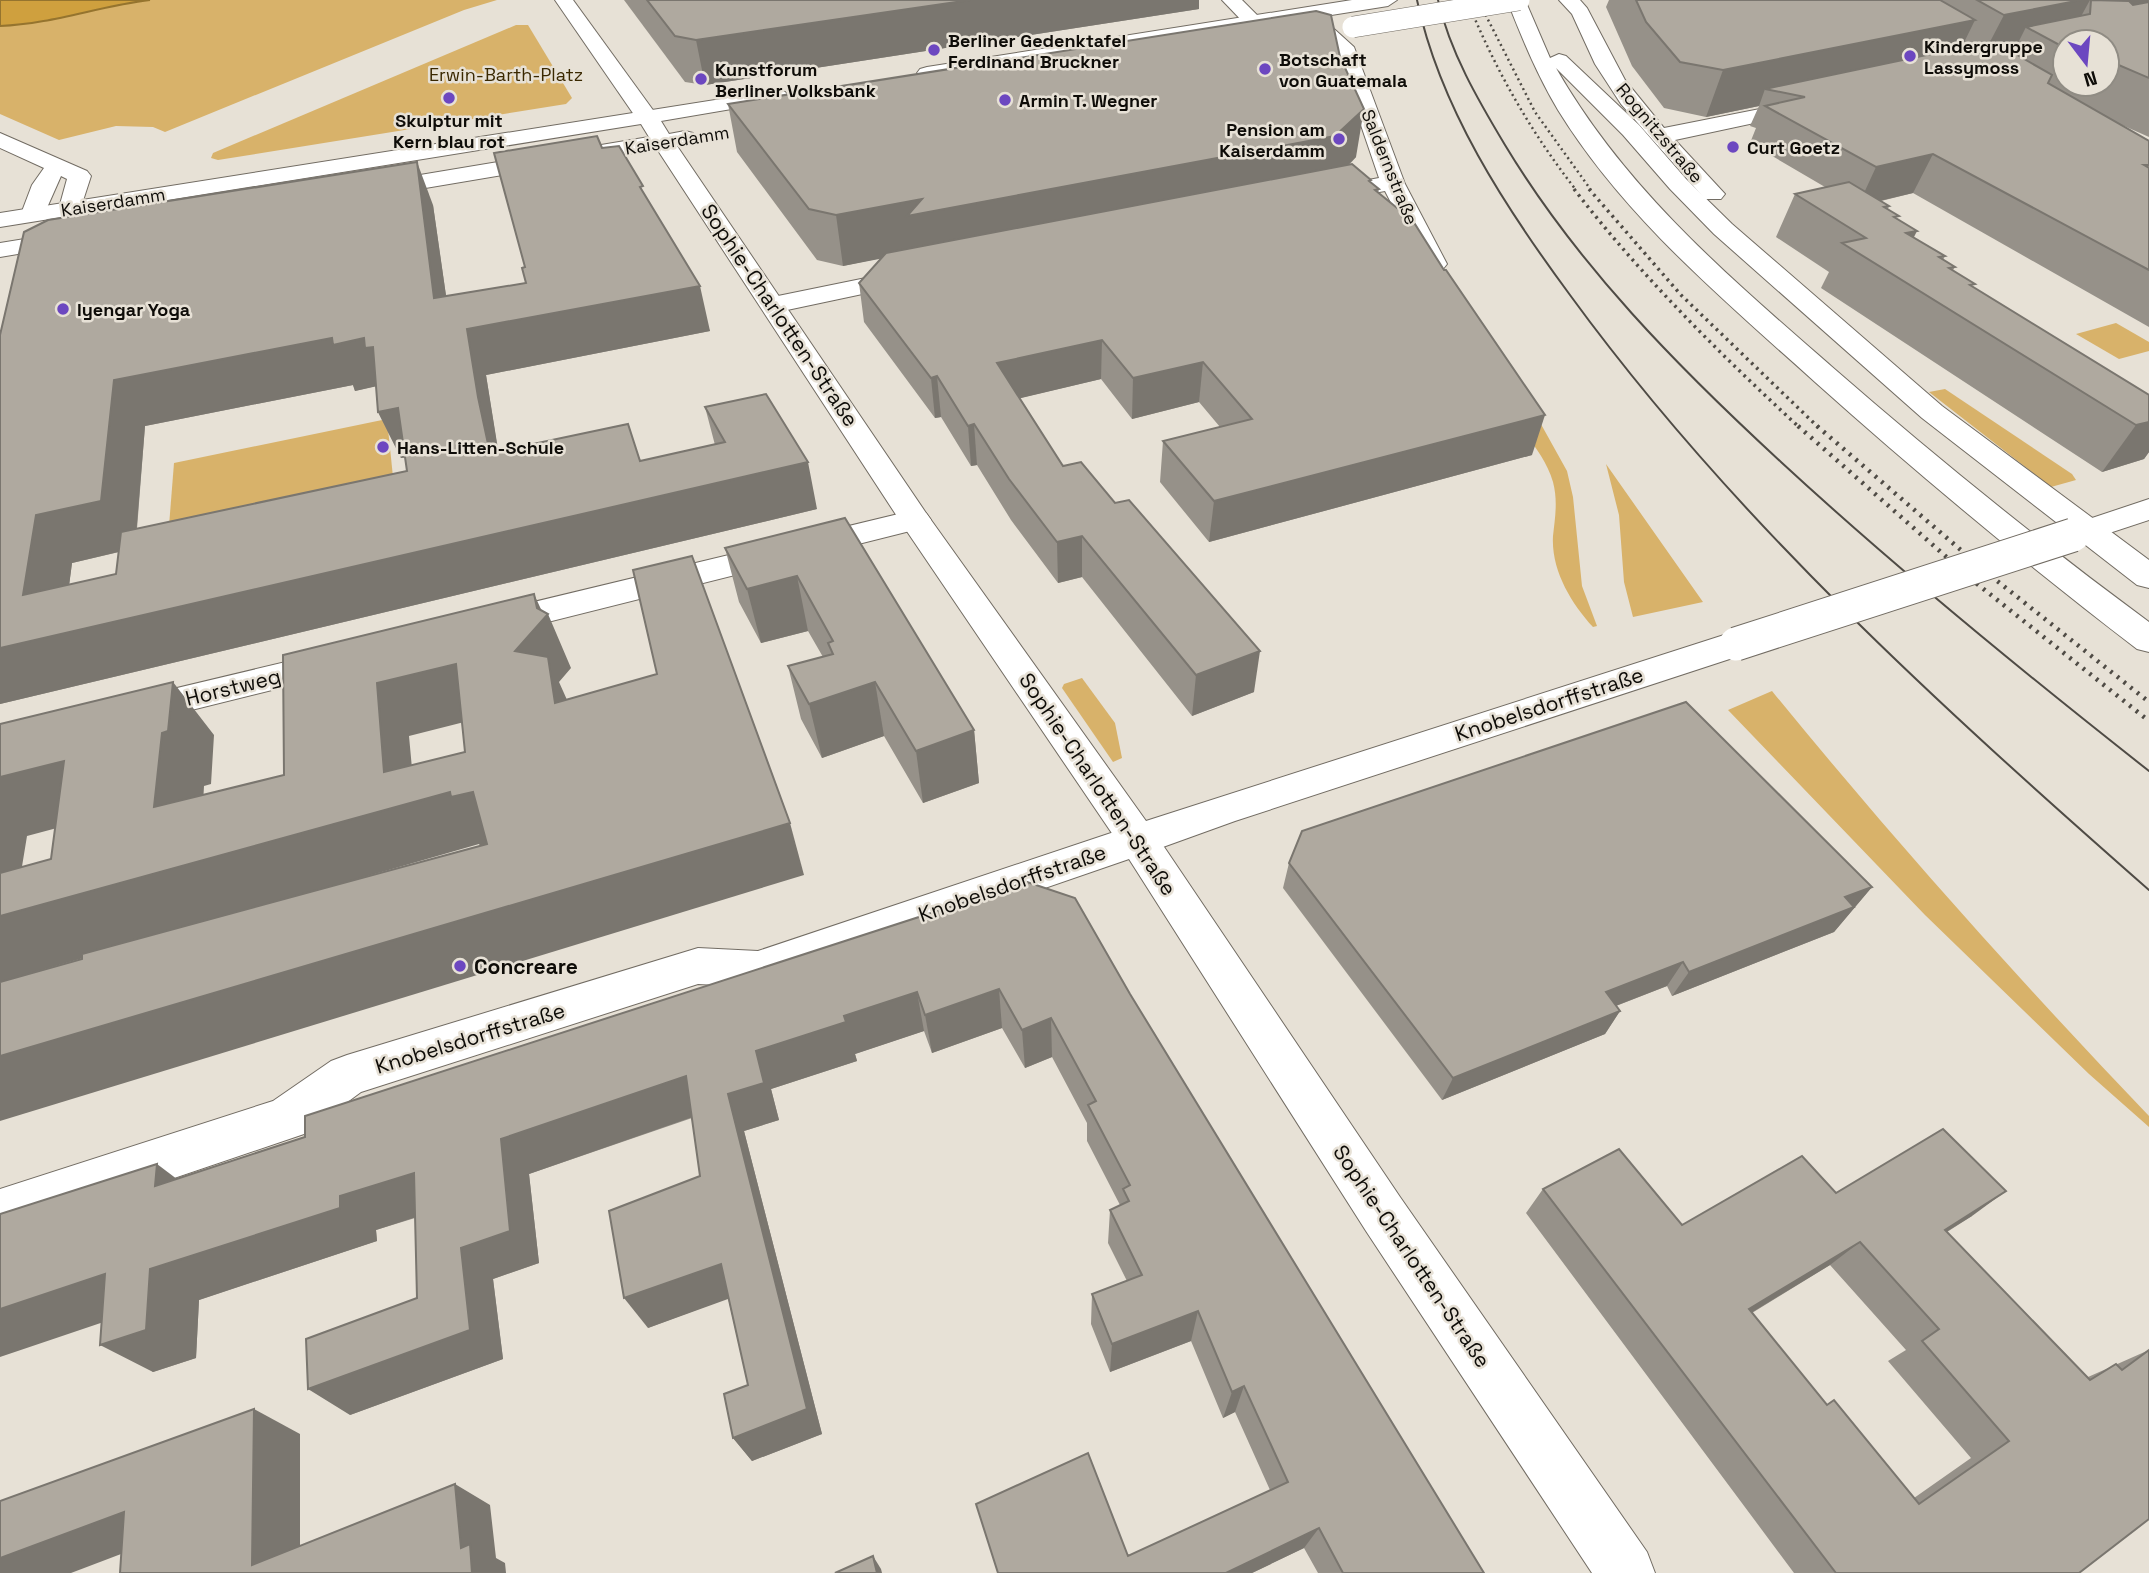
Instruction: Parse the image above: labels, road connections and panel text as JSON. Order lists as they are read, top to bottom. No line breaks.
{"streets":{"main road":["Rognitzstraße","Kaiserdamm","Saldernstraße","Sophie-Charlotten-Straße","Horstweg","Knobelsdorffstraße"]},"crossings":[["Kaiserdamm","Sophie-Charlotten-Straße"],["Sophie-Charlotten-Straße","Knobelsdorffstraße"]],"parks":["Erwin-Barth-Platz"],"places":["Berliner Gedenktafel Ferdinand Bruckner","Kindergruppe Lassymoss","Botschaft von Guatemala","Kunstforum Berliner Volksbank","Skulptur mit Kern blau rot","Armin T. Wegner","Pension am Kaiserdamm","Curt Goetz","Iyengar Yoga","Hans-Litten-Schule","Concreare"],"north":"bottom"}
